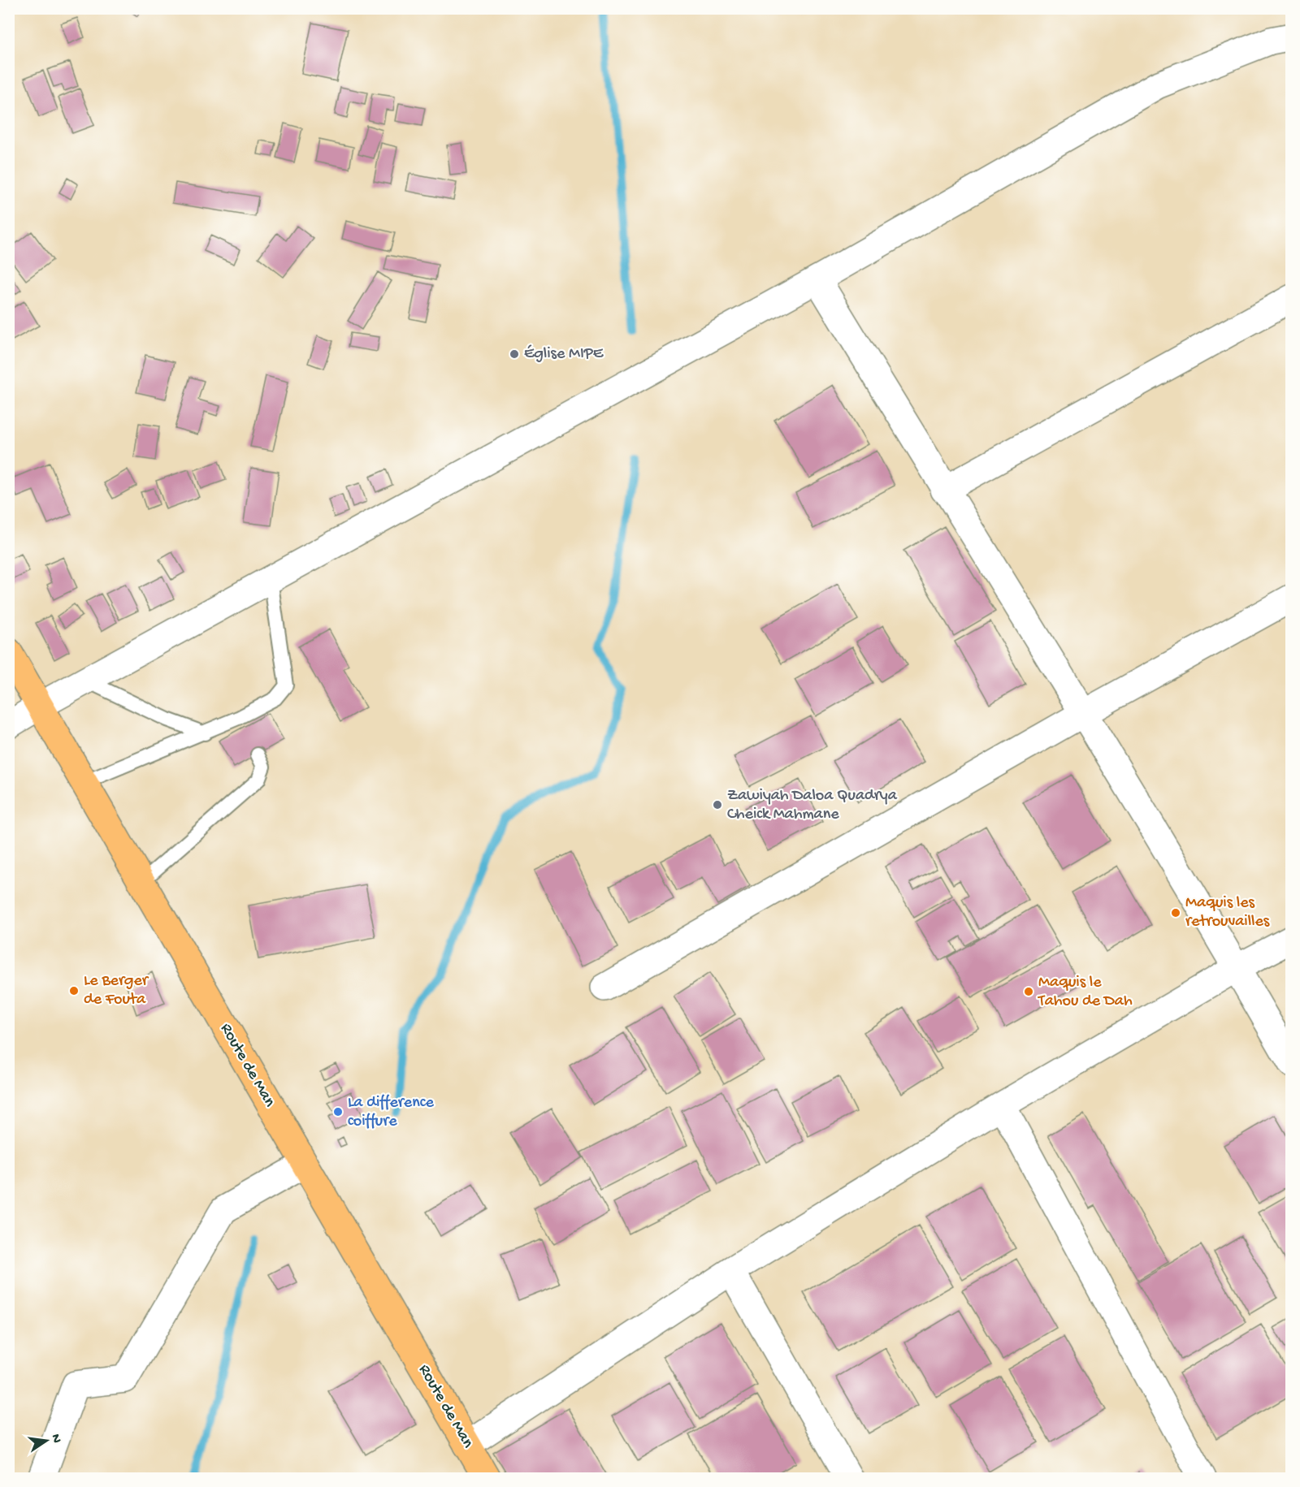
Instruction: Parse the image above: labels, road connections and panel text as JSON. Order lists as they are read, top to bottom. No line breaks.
{"streets":{"highway":["Route de Man"]},"places":["Église MIPE","Zawiyah Daloa Quadrya Cheick Mahmane","Maquis les retrouvailles","Le Berger de Fouta","Maquis le Tahou de Dah","La difference coiffure"],"north":"right"}
